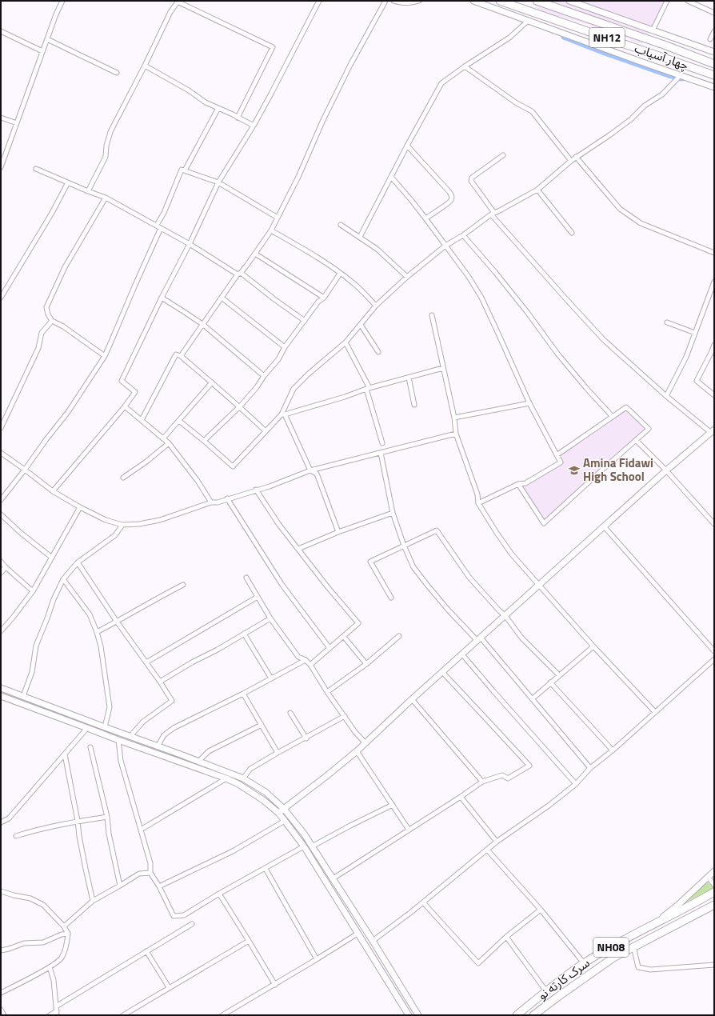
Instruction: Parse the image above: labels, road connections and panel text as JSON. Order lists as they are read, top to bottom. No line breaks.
{"streets":{"highway":["NH12","چهار آسیاب","NH08","سرک کارته نو"]},"places":{"school or university":["Amina Fidawi High School"]}}
